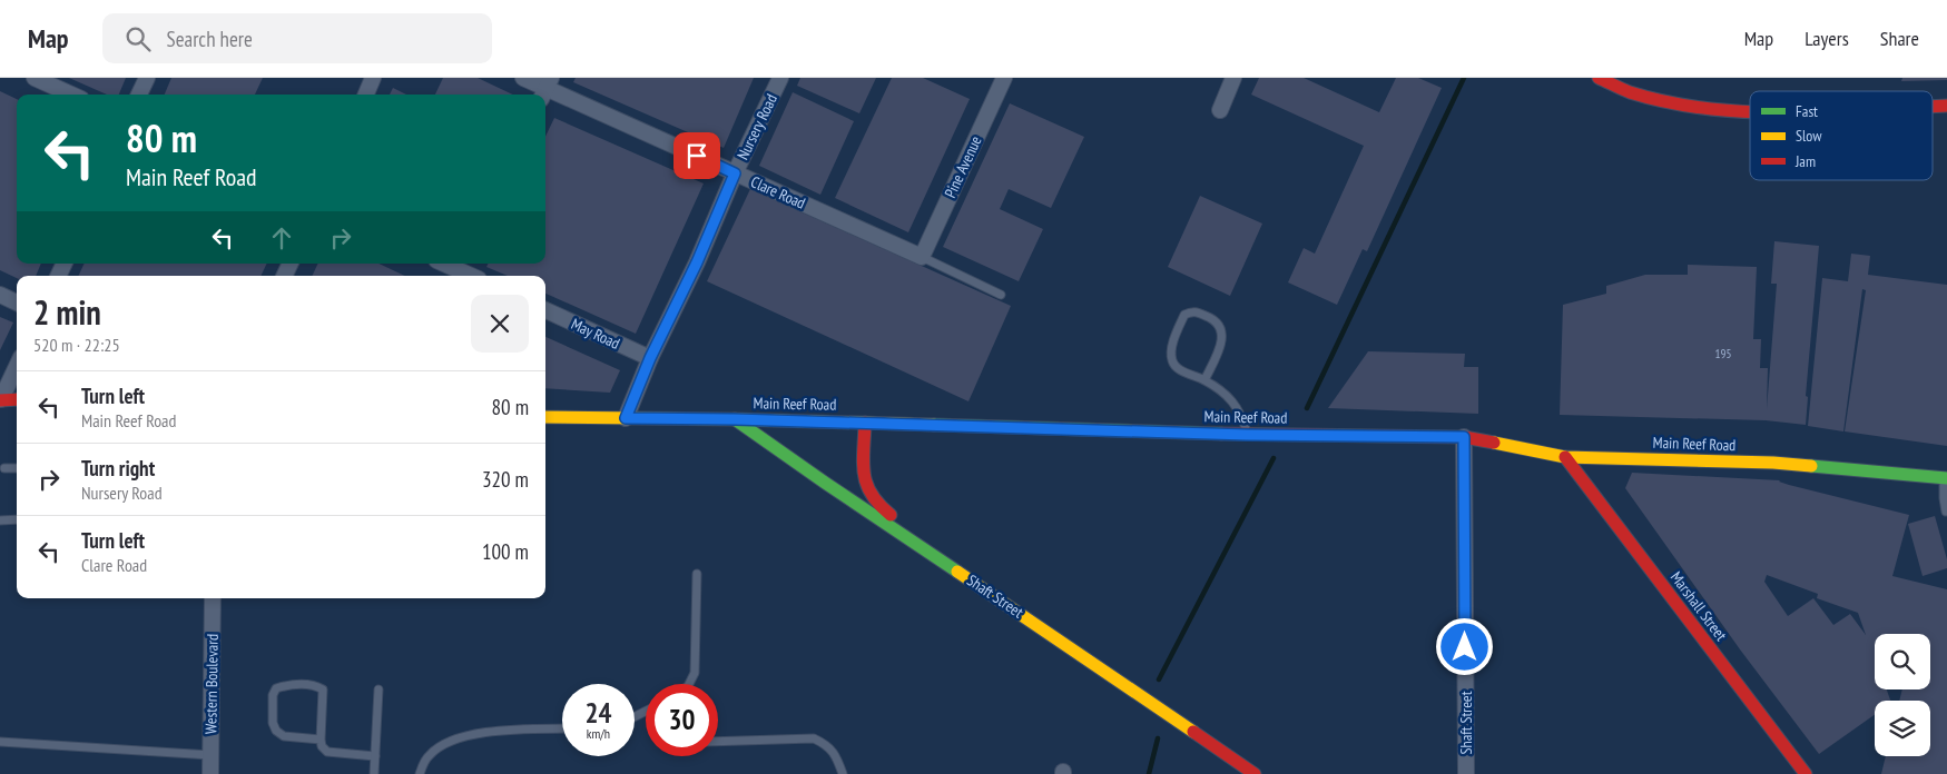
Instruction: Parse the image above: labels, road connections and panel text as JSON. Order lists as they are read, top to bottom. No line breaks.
{"streets":{"main road":["Main Reef Road","Shaft Street","Marshall Street"],"street":["Nursery Road","Pine Avenue","Clare Road","May Road","Western Boulevard"]},"crossings":[["Nursery Road","Clare Road"],["Nursery Road","May Road"],["Nursery Road","Main Reef Road"],["Pine Avenue","Clare Road"],["Main Reef Road","Shaft Street"],["Main Reef Road","Marshall Street"]],"house_numbers":["195"],"legend":["Fast","Slow","Jam"],"page":{"header":"Map","search":"Search here","nav":["Map","Layers","Share"],"turn":["80 m","Main Reef Road"],"heading":["2 min","520 m · 22:25"],"list":[{"name":"Turn left","note":"Main Reef Road","value":"80 m"},{"name":"Turn right","note":"Nursery Road","value":"320 m"},{"name":"Turn left","note":"Clare Road","value":"100 m"}],"speed":"24 km/h","limit":"30"}}
